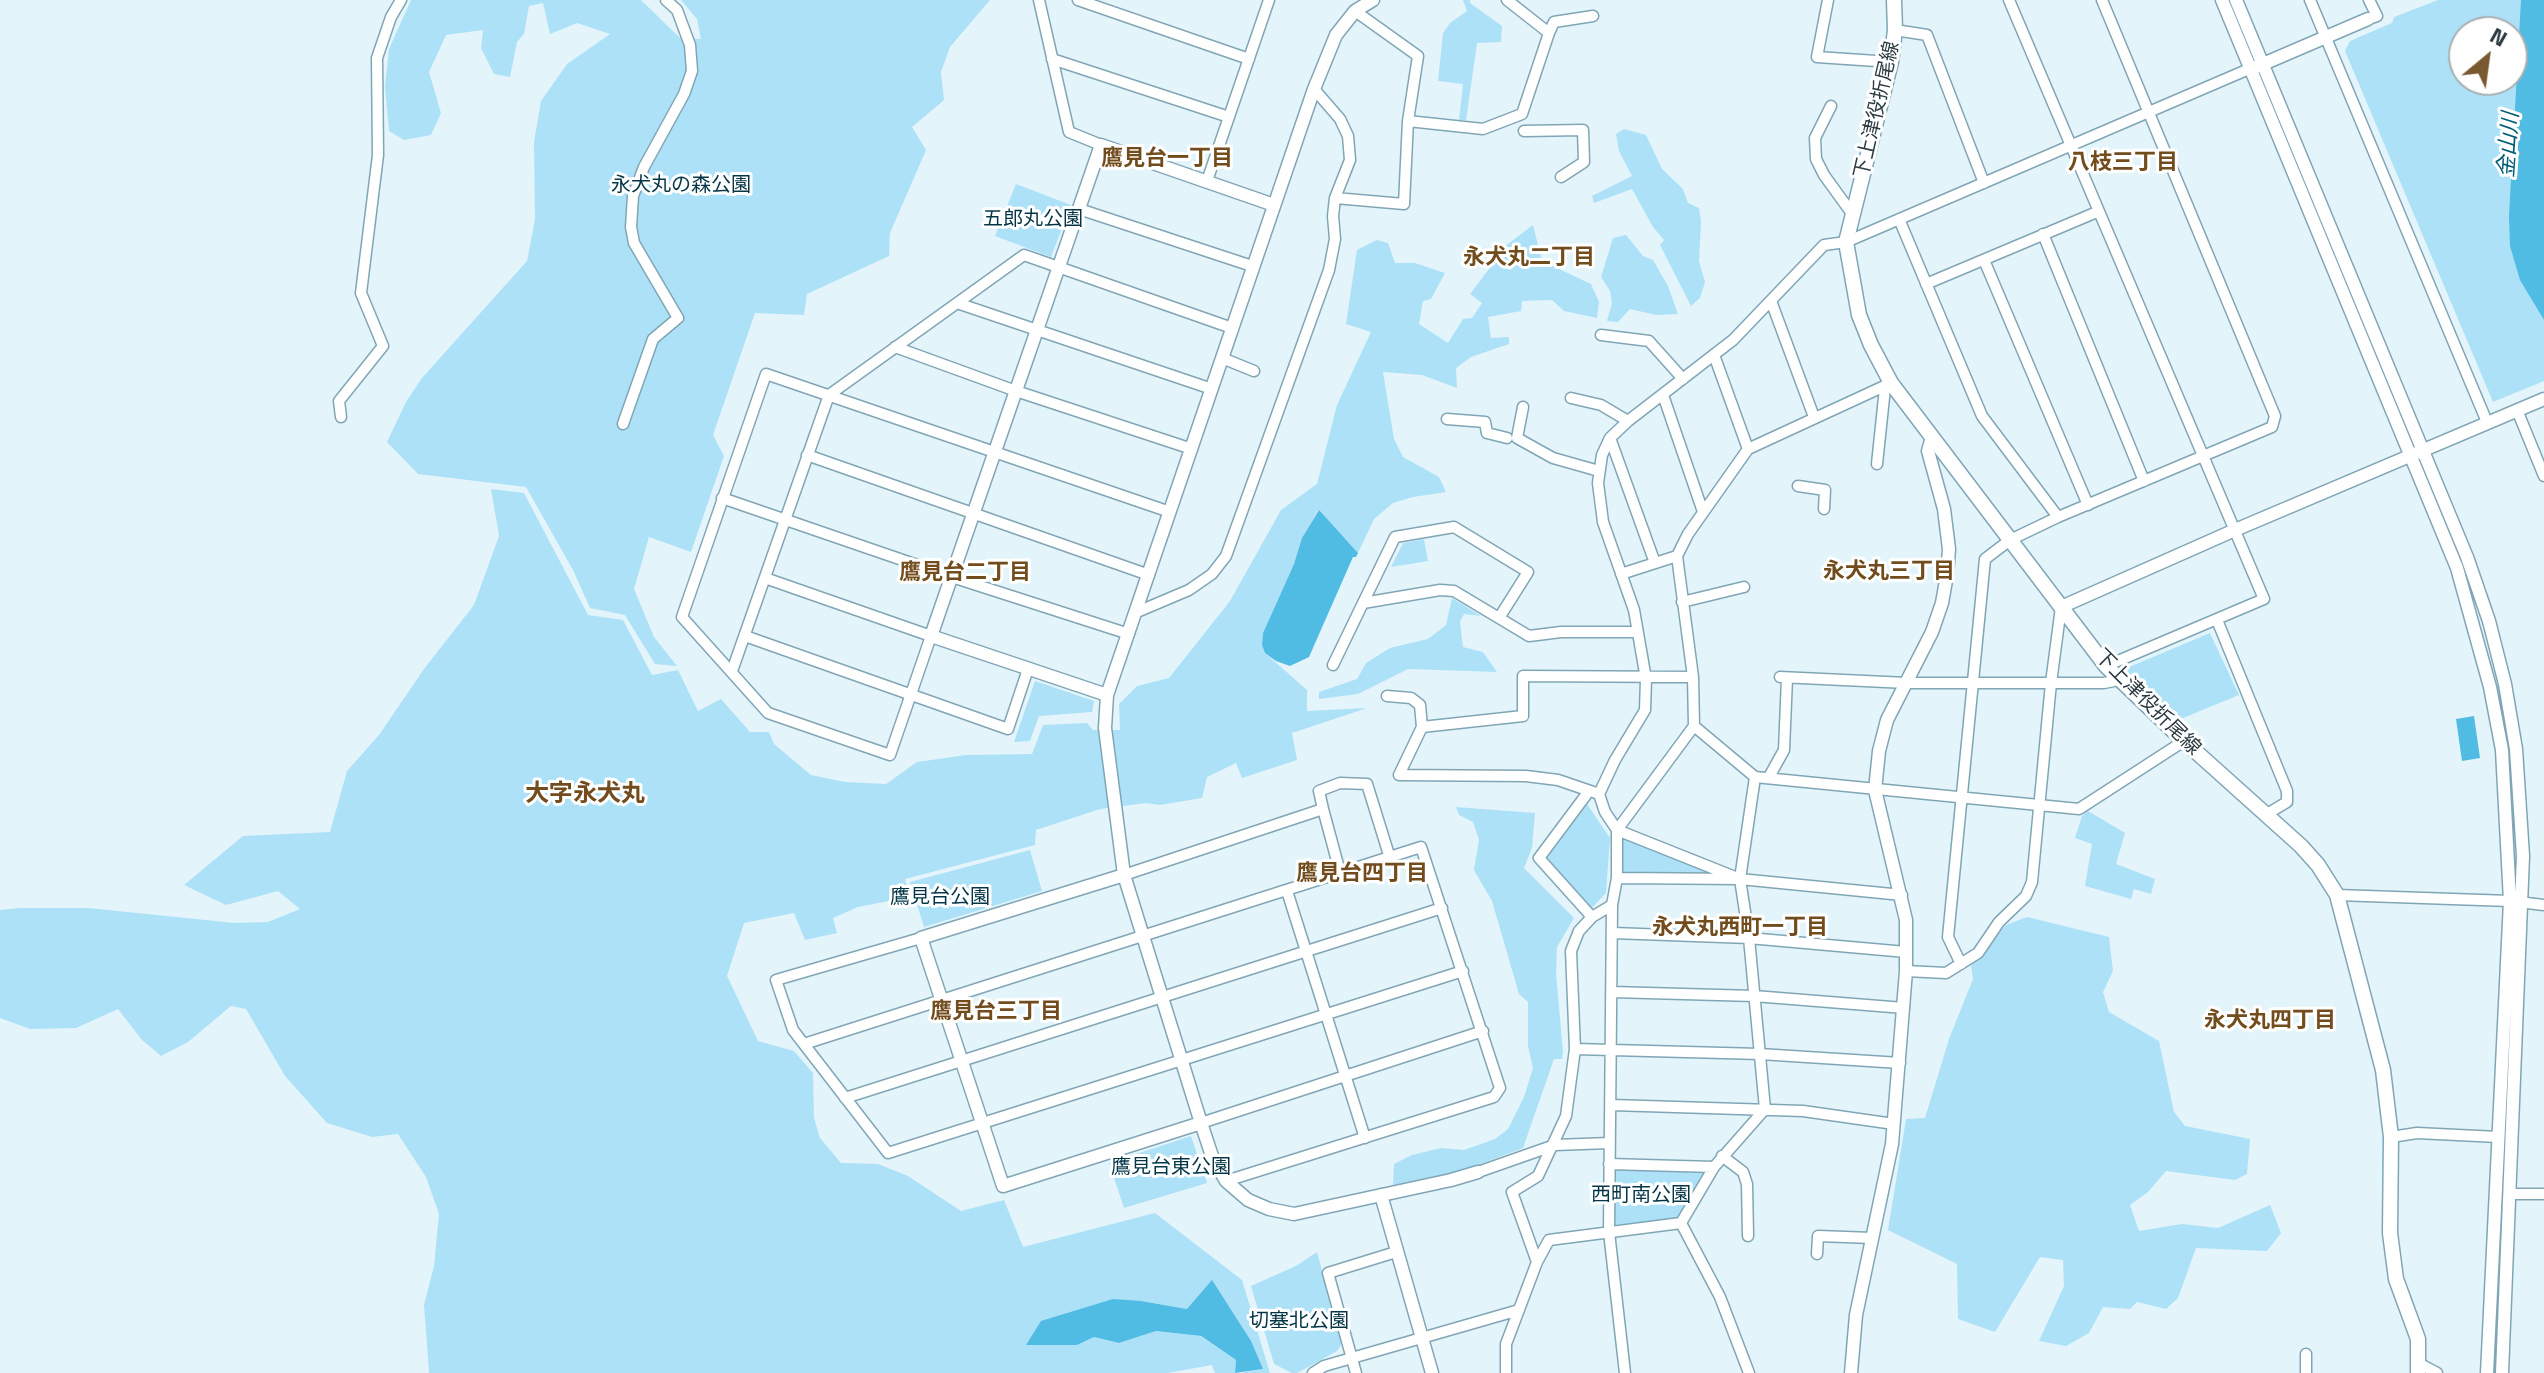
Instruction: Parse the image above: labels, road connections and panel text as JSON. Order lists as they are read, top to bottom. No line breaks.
{"streets":{"main road":["下上津役折尾線"]},"districts":["鷹見台一丁目","八枝三丁目","永犬丸二丁目","永犬丸三丁目","鷹見台二丁目","大字永犬丸","鷹見台四丁目","永犬丸西町一丁目","鷹見台三丁目","永犬丸四丁目"],"water":["金山川"],"parks":["永犬丸の森公園","五郎丸公園","鷹見台公園","鷹見台東公園","西町南公園","切塞北公園"],"north":"top right"}
